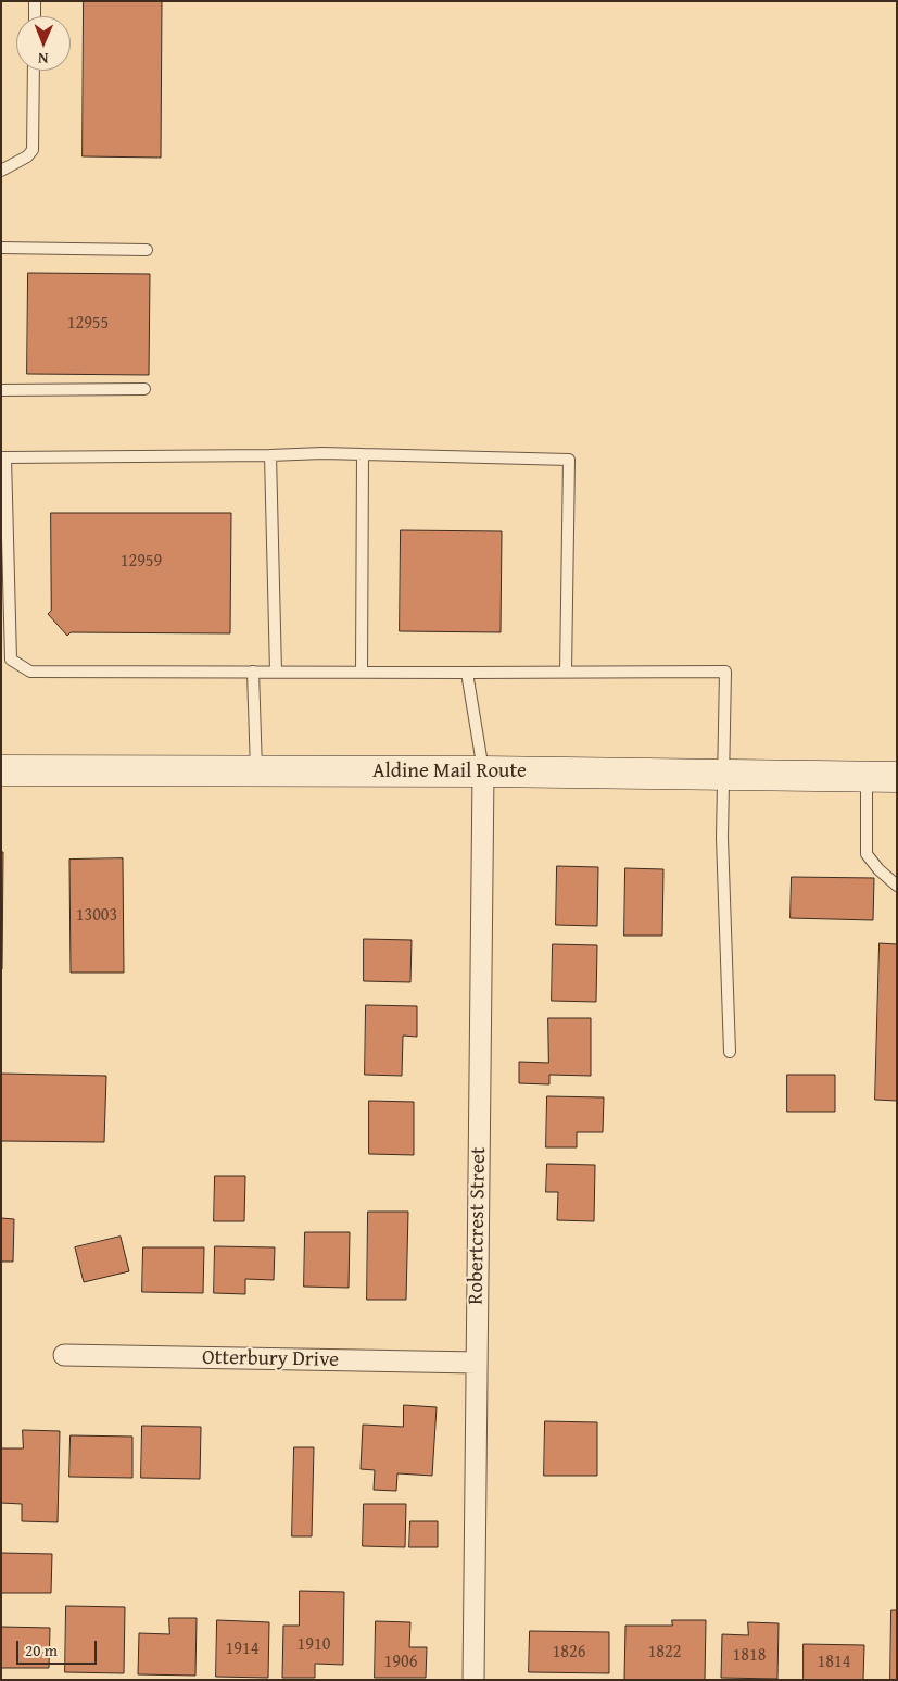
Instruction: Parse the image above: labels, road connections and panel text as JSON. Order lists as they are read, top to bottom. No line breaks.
{"streets":{"main road":["Aldine Mail Route"],"street":["Robertcrest Street","Otterbury Drive"]},"crossings":[["Aldine Mail Route","Robertcrest Street"],["Robertcrest Street","Otterbury Drive"]],"house_numbers":["12955","12959","13003","1910","1914","1826","1822","1818","1906","1814"],"scale_bar":"20 m","north":"bottom"}
